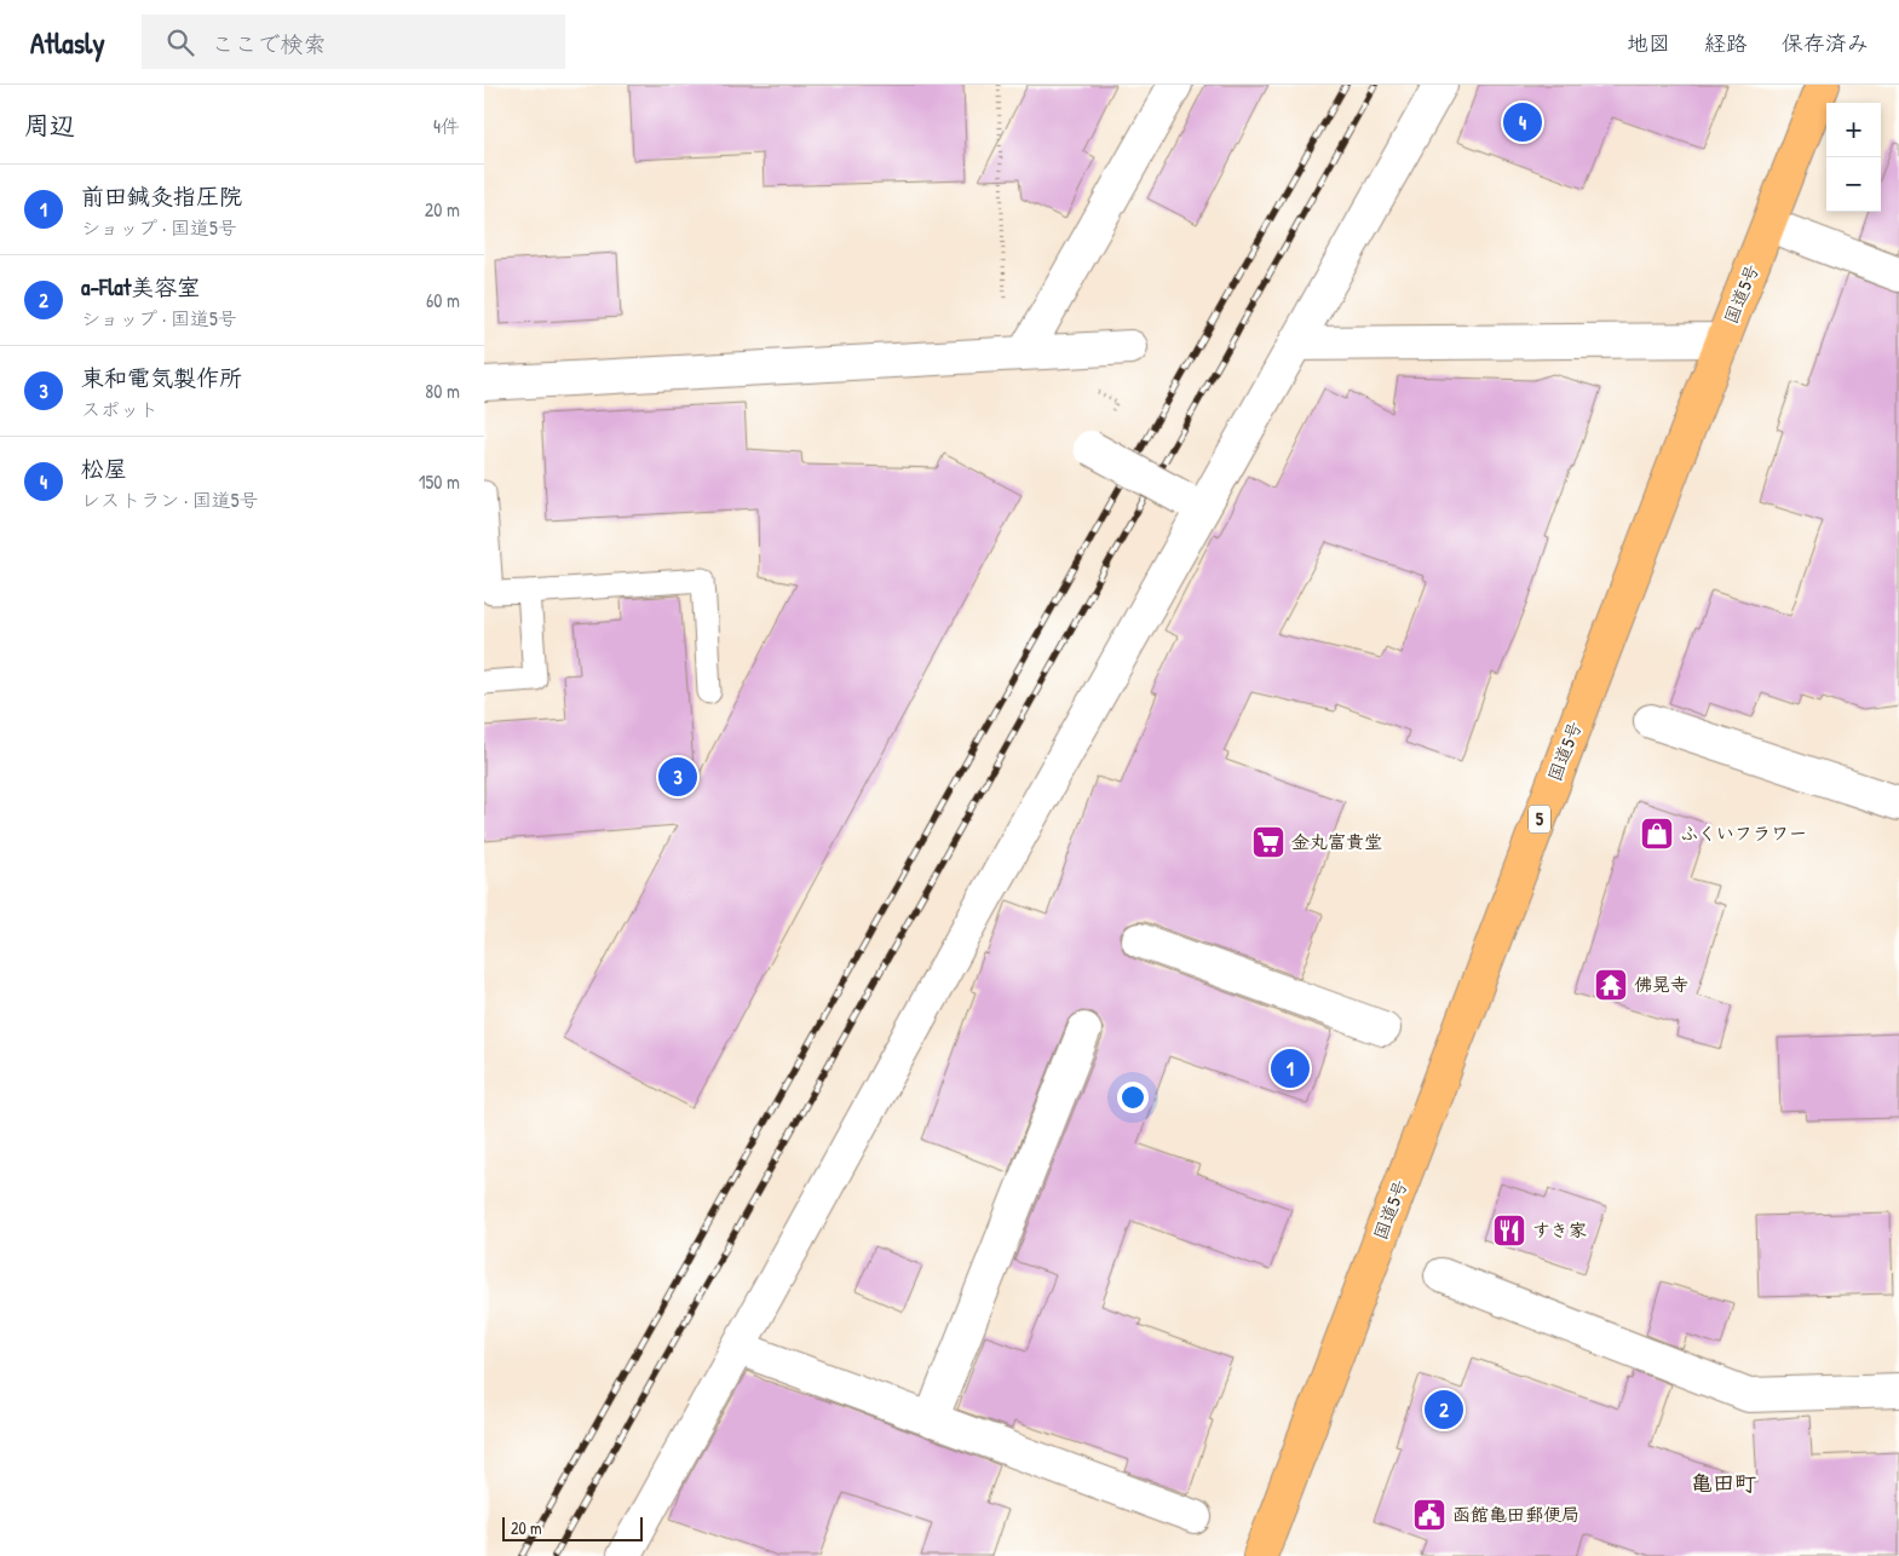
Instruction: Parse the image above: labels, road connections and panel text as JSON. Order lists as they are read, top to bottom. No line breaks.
{"streets":{"highway":["国道5号","5"]},"districts":["亀田町"],"places":{"shop":["ふくいフラワー"],"supermarket":["金丸富貴堂"],"temple":["佛晃寺"],"restaurant":["すき家"],"public building":["函館亀田郵便局"]},"scale_bar":"20 m","page":{"header":"Atlasly","search":"ここで検索","nav":["地図","経路","保存済み"],"heading":["周辺","4件"],"pins":["4","3","1","2"],"map_buttons":["+","−"],"list":[{"mark":"1","name":"前田鍼灸指圧院","note":"ショップ · 国道5号","value":"20 m"},{"mark":"2","name":"a-Flat美容室","note":"ショップ · 国道5号","value":"60 m"},{"mark":"3","name":"東和電気製作所","note":"スポット","value":"80 m"},{"mark":"4","name":"松屋","note":"レストラン · 国道5号","value":"150 m"}],"scale":"20 m"}}
